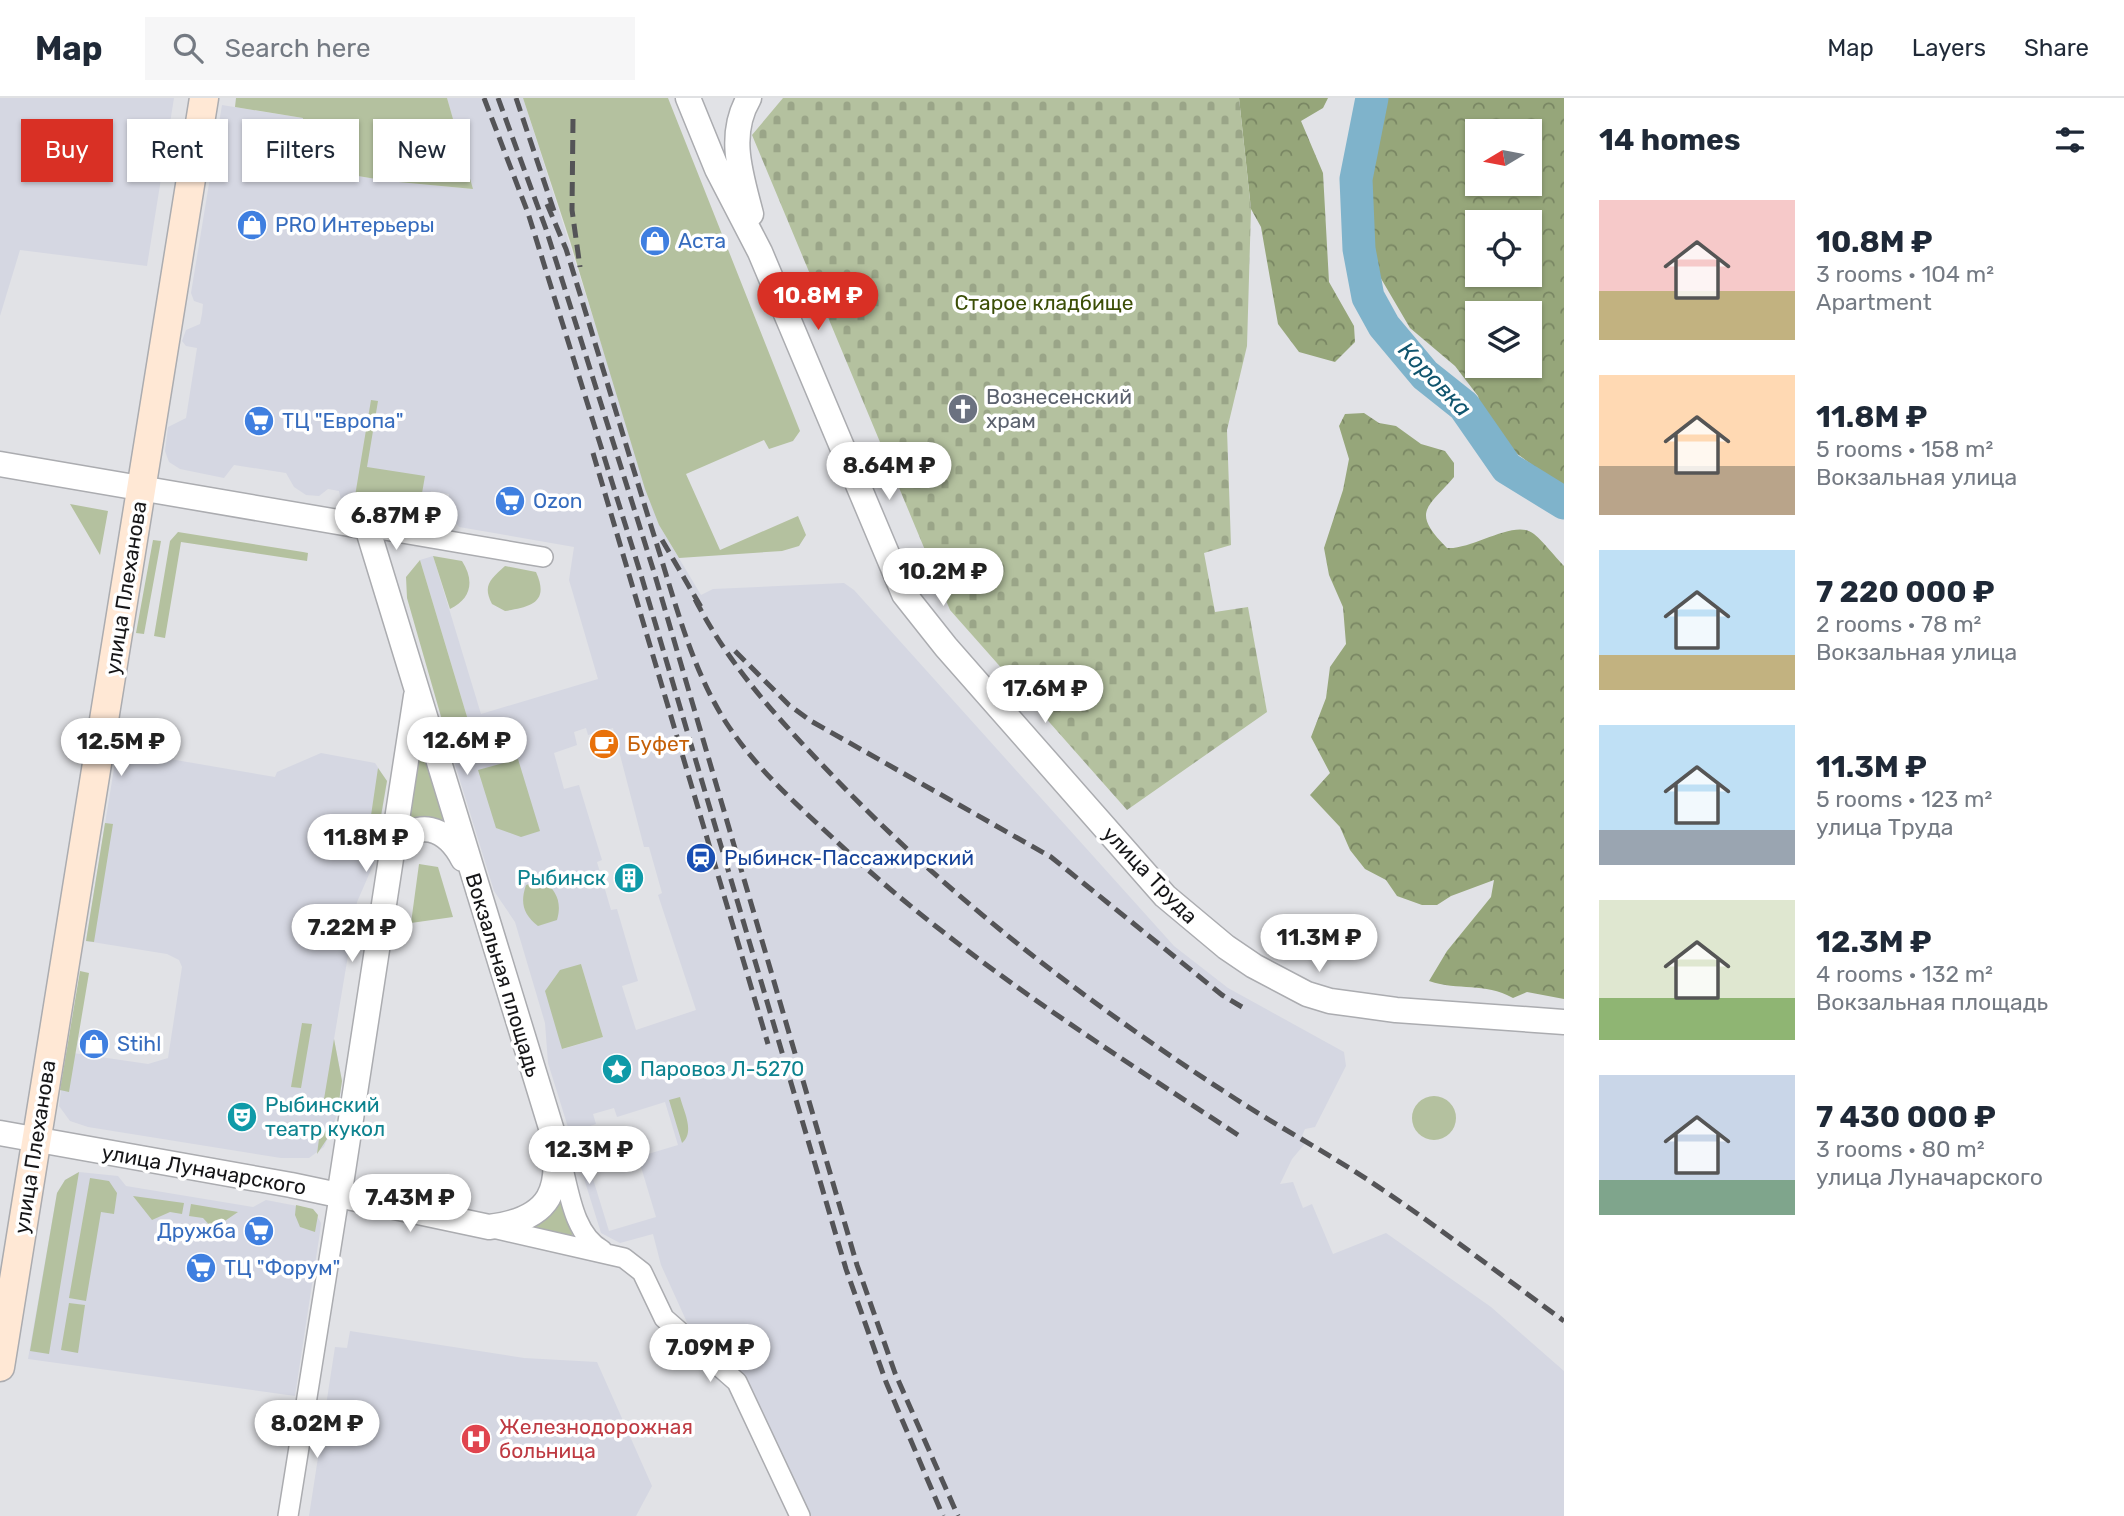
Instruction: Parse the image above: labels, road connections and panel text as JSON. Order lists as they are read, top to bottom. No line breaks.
{"streets":{"main road":["улица Плеханова"],"street":["улица Труда","Вокзальная площадь","улица Луначарского"]},"crossings":[["улица Плеханова","улица Луначарского"],["Вокзальная площадь","улица Луначарского"]],"water":["Коровка"],"parks":["Старое кладбище"],"places":{"shop":["PRO Интерьеры","Аста","Stihl"],"church":["Вознесенский храм"],"supermarket":["ТЦ \"Европа\"","Ozon","Дружба","ТЦ \"Форум\""],"cafe":["Буфет"],"station":["Рыбинск-Пассажирский"],"building":["Рыбинск"],"place":["Паровоз Л-5270"],"theatre":["Рыбинский театр кукол"],"hospital":["Железнодорожная больница"]},"north":"left","page":{"header":"Map","search":"Search here","nav":["Map","Layers","Share"],"heading":"14 homes","chip":["Buy","Rent","Filters","New"],"list":[{"name":"10.8M ₽","note":"3 rooms · 104 m² · Apartment"},{"name":"11.8M ₽","note":"5 rooms · 158 m² · Вокзальная улица"},{"name":"7 220 000 ₽","note":"2 rooms · 78 m² · Вокзальная улица"},{"name":"11.3M ₽","note":"5 rooms · 123 m² · улица Труда"},{"name":"12.3M ₽","note":"4 rooms · 132 m² · Вокзальная площадь"},{"name":"7 430 000 ₽","note":"3 rooms · 80 m² · улица Луначарского"}],"price":["10.8M ₽","8.64M ₽","6.87M ₽","10.2M ₽","17.6M ₽","12.6M ₽","12.5M ₽","11.8M ₽","7.22M ₽","11.3M ₽","12.3M ₽","7.43M ₽","7.09M ₽","8.02M ₽"]}}
